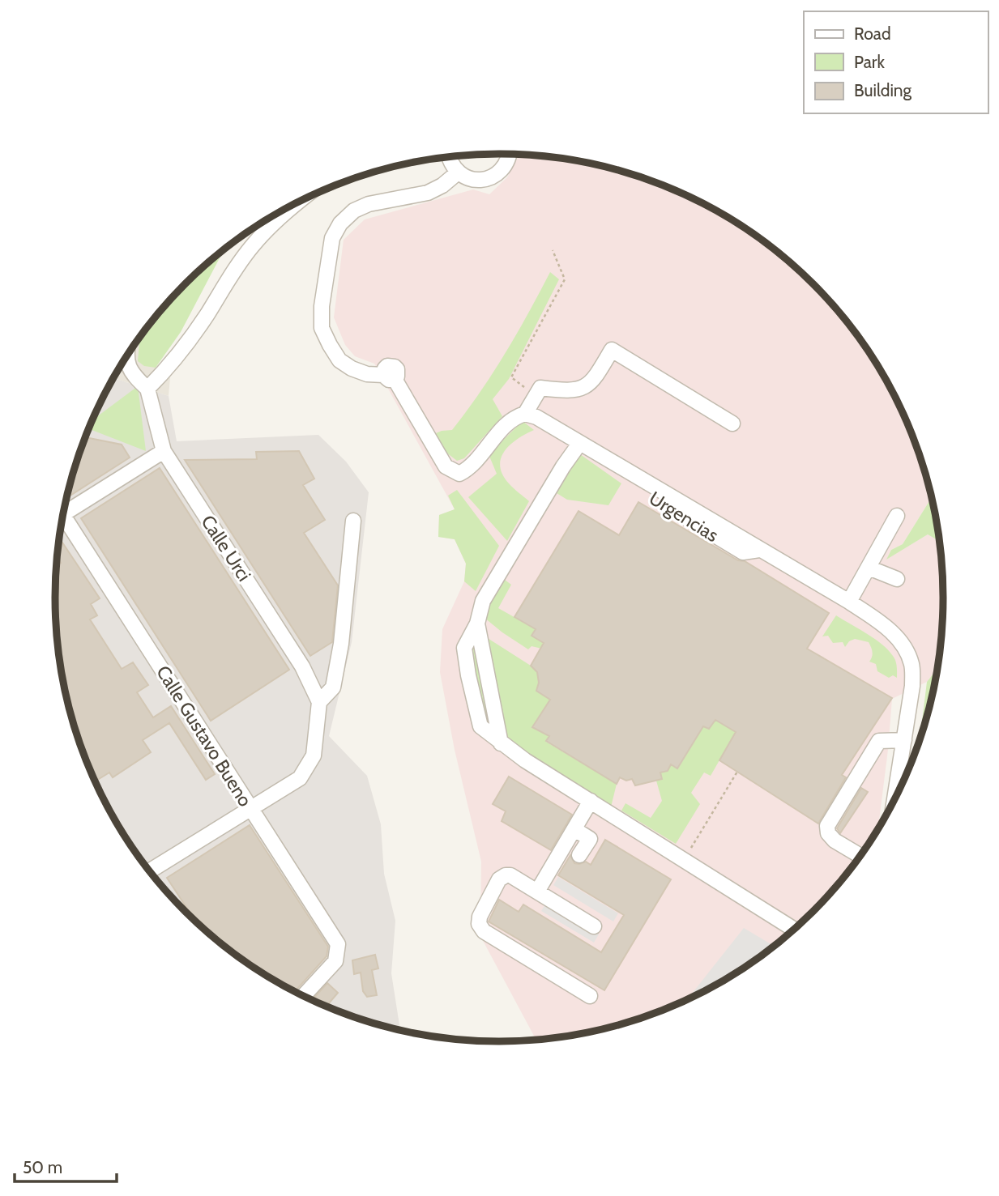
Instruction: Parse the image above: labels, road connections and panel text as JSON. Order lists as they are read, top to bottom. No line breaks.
{"streets":{"street":["Calle Urci","Calle Gustavo Bueno"]},"legend":["Road","Park","Building"],"scale_bar":"50 m"}
